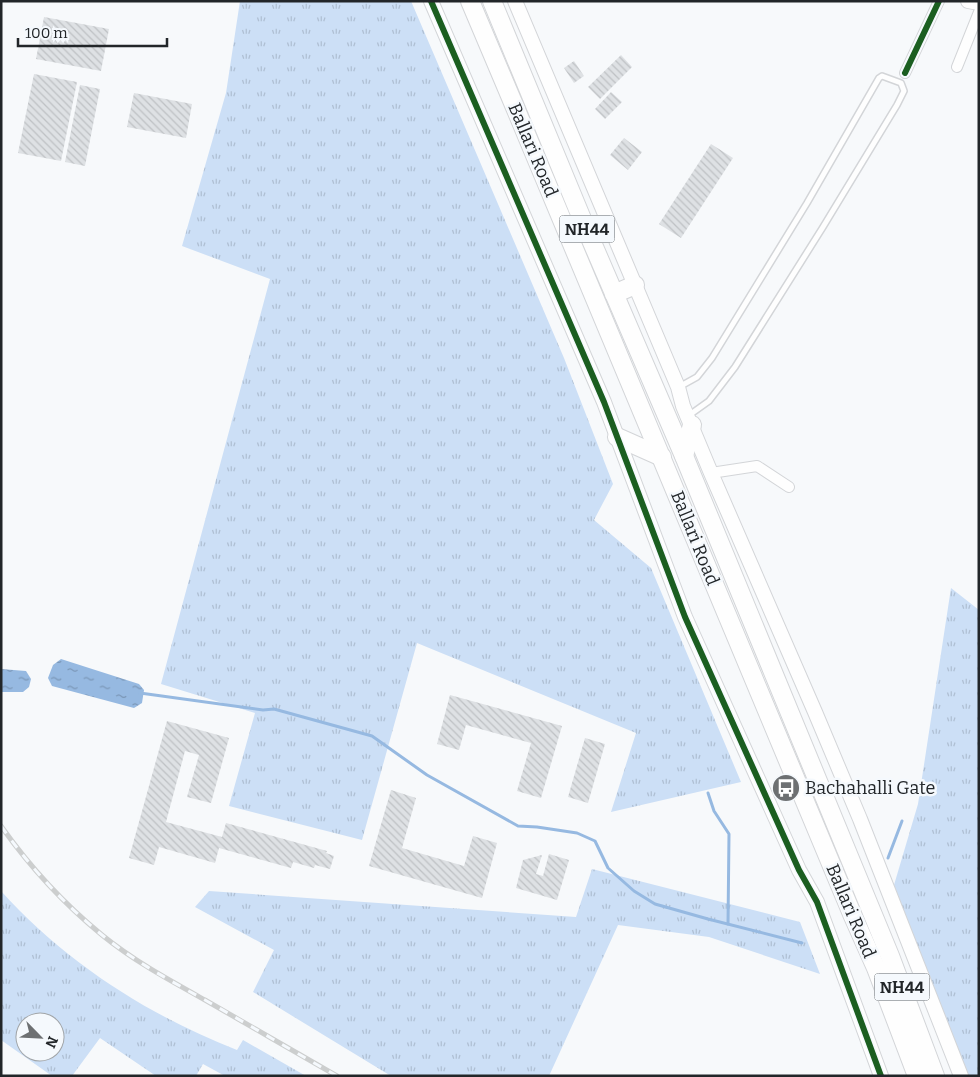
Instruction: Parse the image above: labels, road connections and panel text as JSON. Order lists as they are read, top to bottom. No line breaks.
{"streets":{"highway":["Ballari Road","NH44"]},"places":{"bus stop":["Bachahalli Gate"]},"scale_bar":"100 m","north":"bottom right"}
